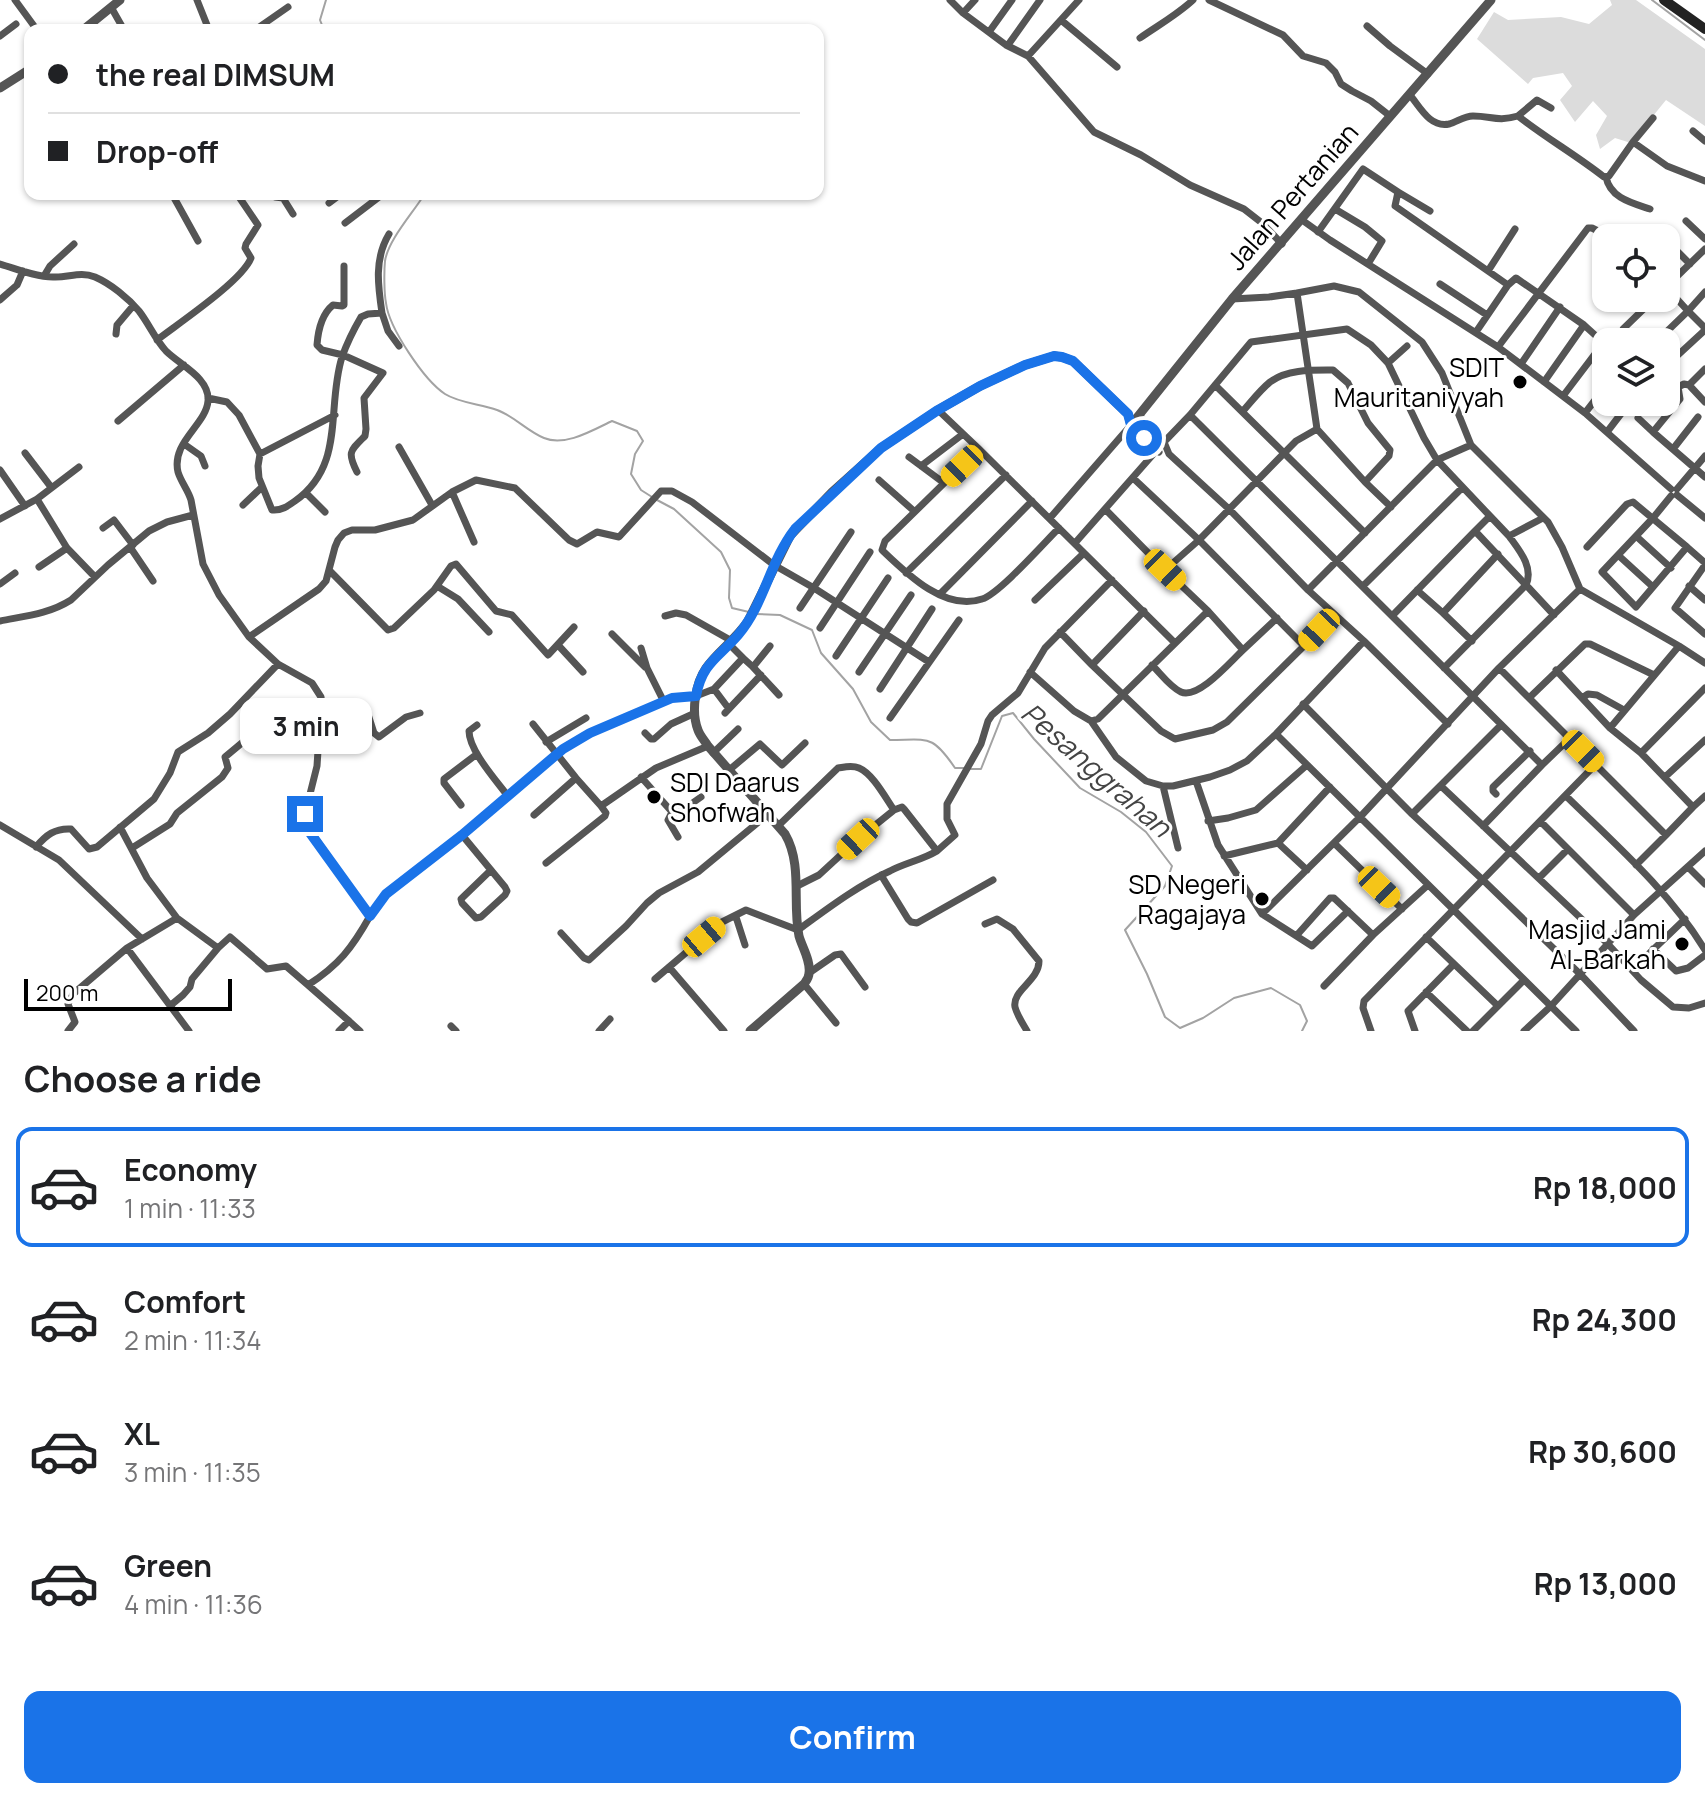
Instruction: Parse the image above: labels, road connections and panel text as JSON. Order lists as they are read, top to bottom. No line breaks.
{"streets":{"street":["Jalan Pertanian"]},"water":["Pesanggrahan"],"places":["SDIT Mauritaniyyah","SDI Daarus Shofwah","SD Negeri Ragajaya","Masjid Jami Al-Barkah"],"scale_bar":"200 m","page":{"banner":["the real DIMSUM","Drop-off"],"bubble":"3 min","scale":"200 m","heading":"Choose a ride","list":[{"name":"Economy","note":"1 min · 11:33","value":"Rp 18,000"},{"name":"Comfort","note":"2 min · 11:34","value":"Rp 24,300"},{"name":"XL","note":"3 min · 11:35","value":"Rp 30,600"},{"name":"Green","note":"4 min · 11:36","value":"Rp 13,000"}],"buttons":"Confirm"}}
